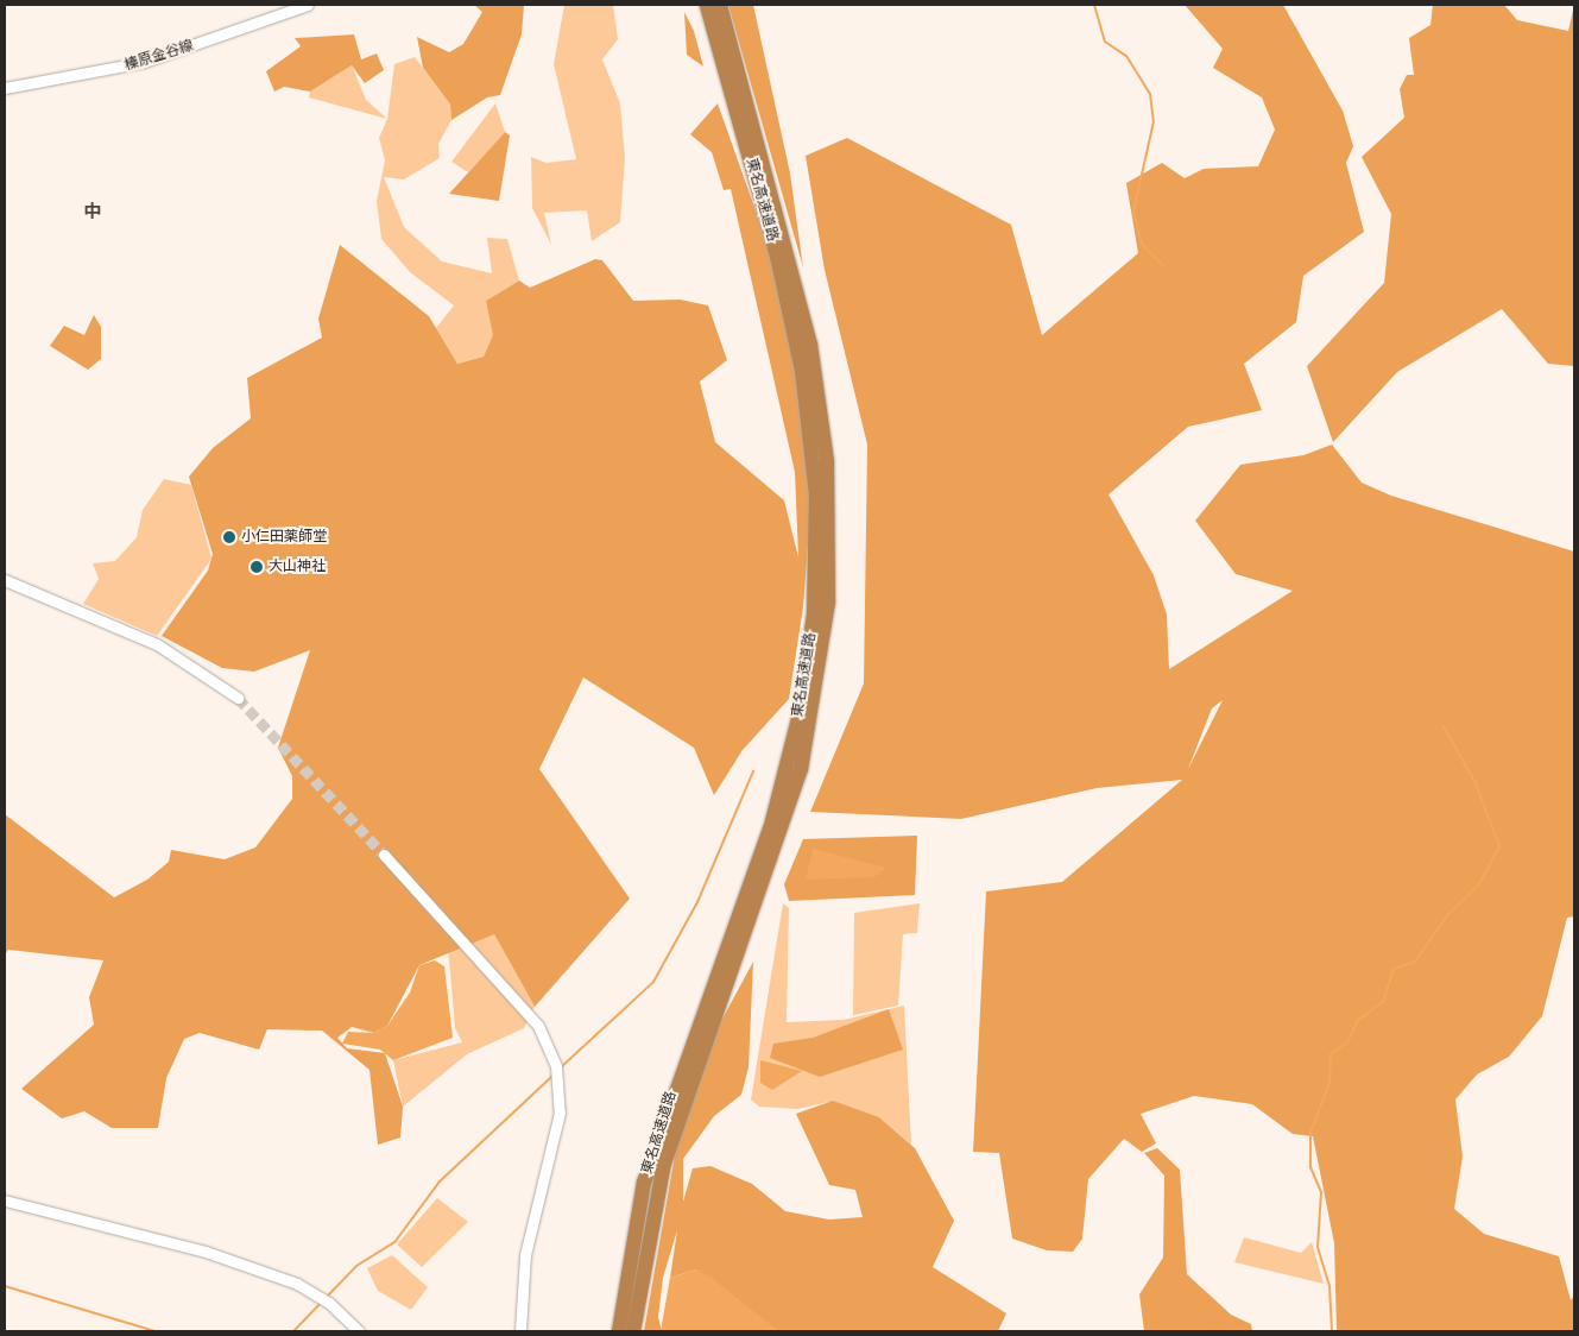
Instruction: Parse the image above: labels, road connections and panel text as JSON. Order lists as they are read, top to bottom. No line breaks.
{"streets":{"highway":["東名高速道路"],"street":["榛原金谷線"]},"districts":["中"],"places":["小仁田薬師堂","大山神社"]}
